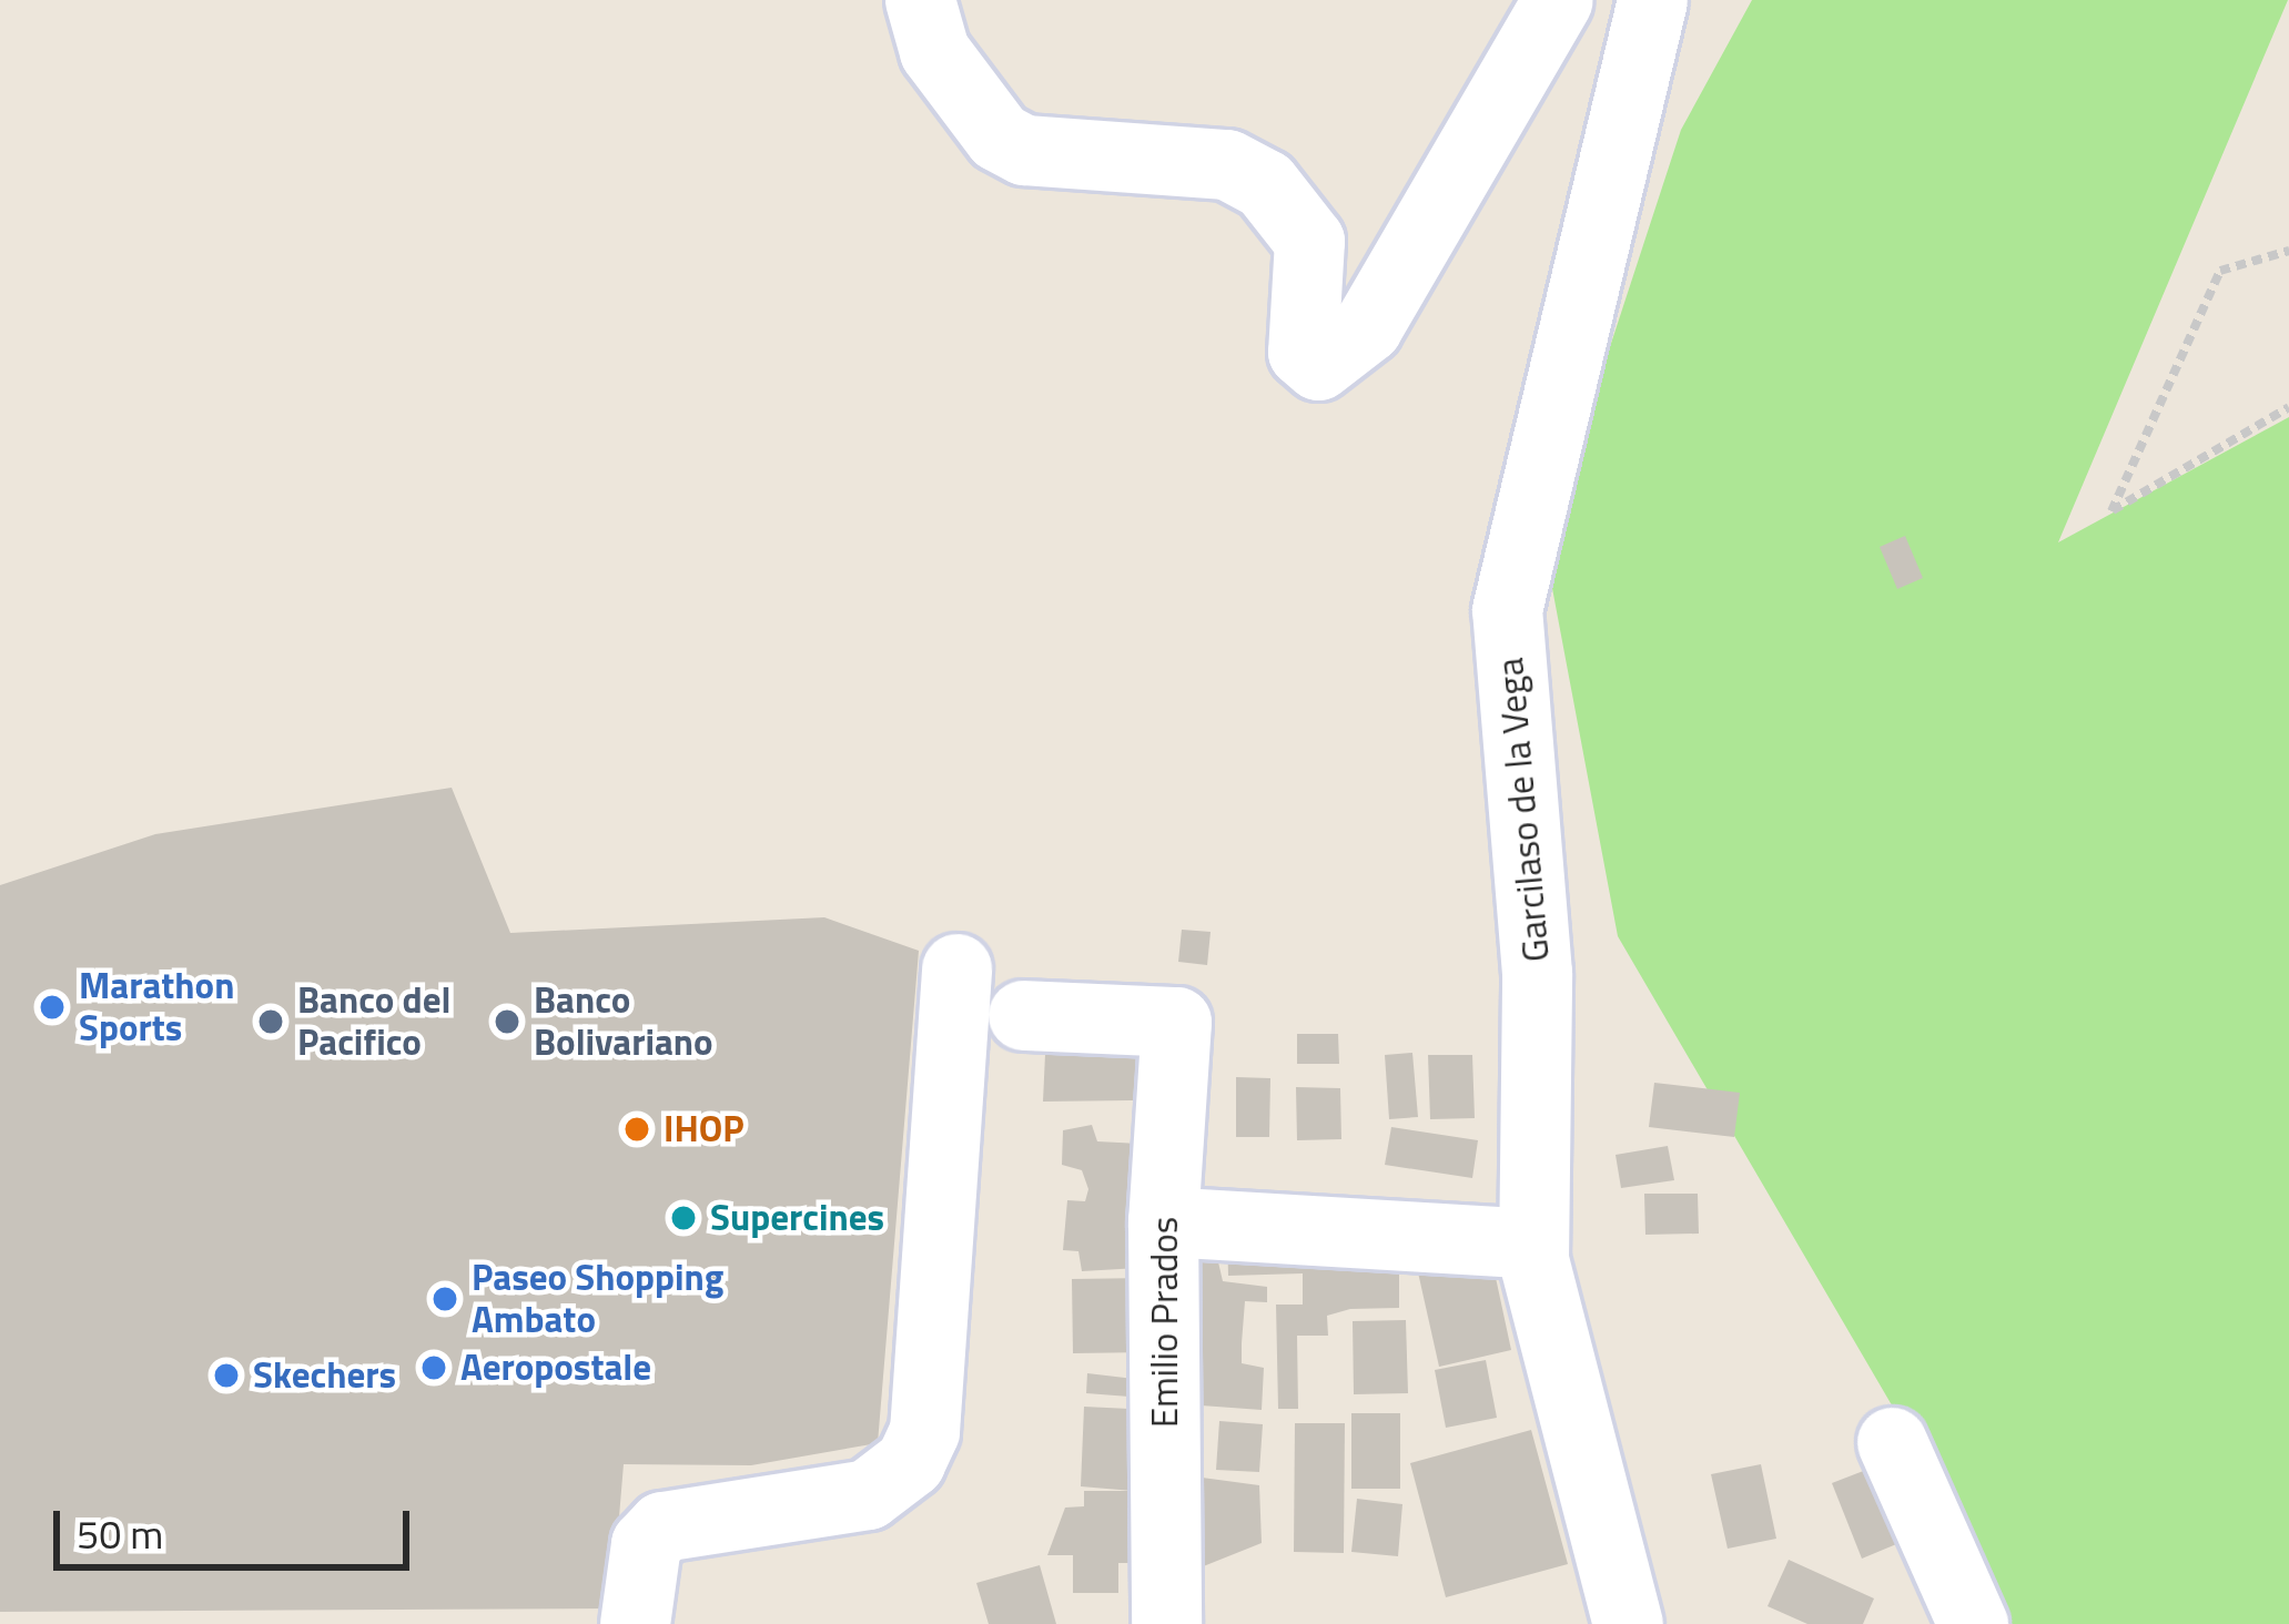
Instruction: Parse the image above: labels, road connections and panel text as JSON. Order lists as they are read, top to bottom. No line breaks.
{"streets":{"street":["Garcilaso de la Vega","Emilio Prados"]},"places":["Marathon Sports","Banco del Pacifico","Banco Bolivariano","IHOP","Supercines","Paseo Shopping Ambato","Aeropostale","Skechers"],"scale_bar":"50 m"}
